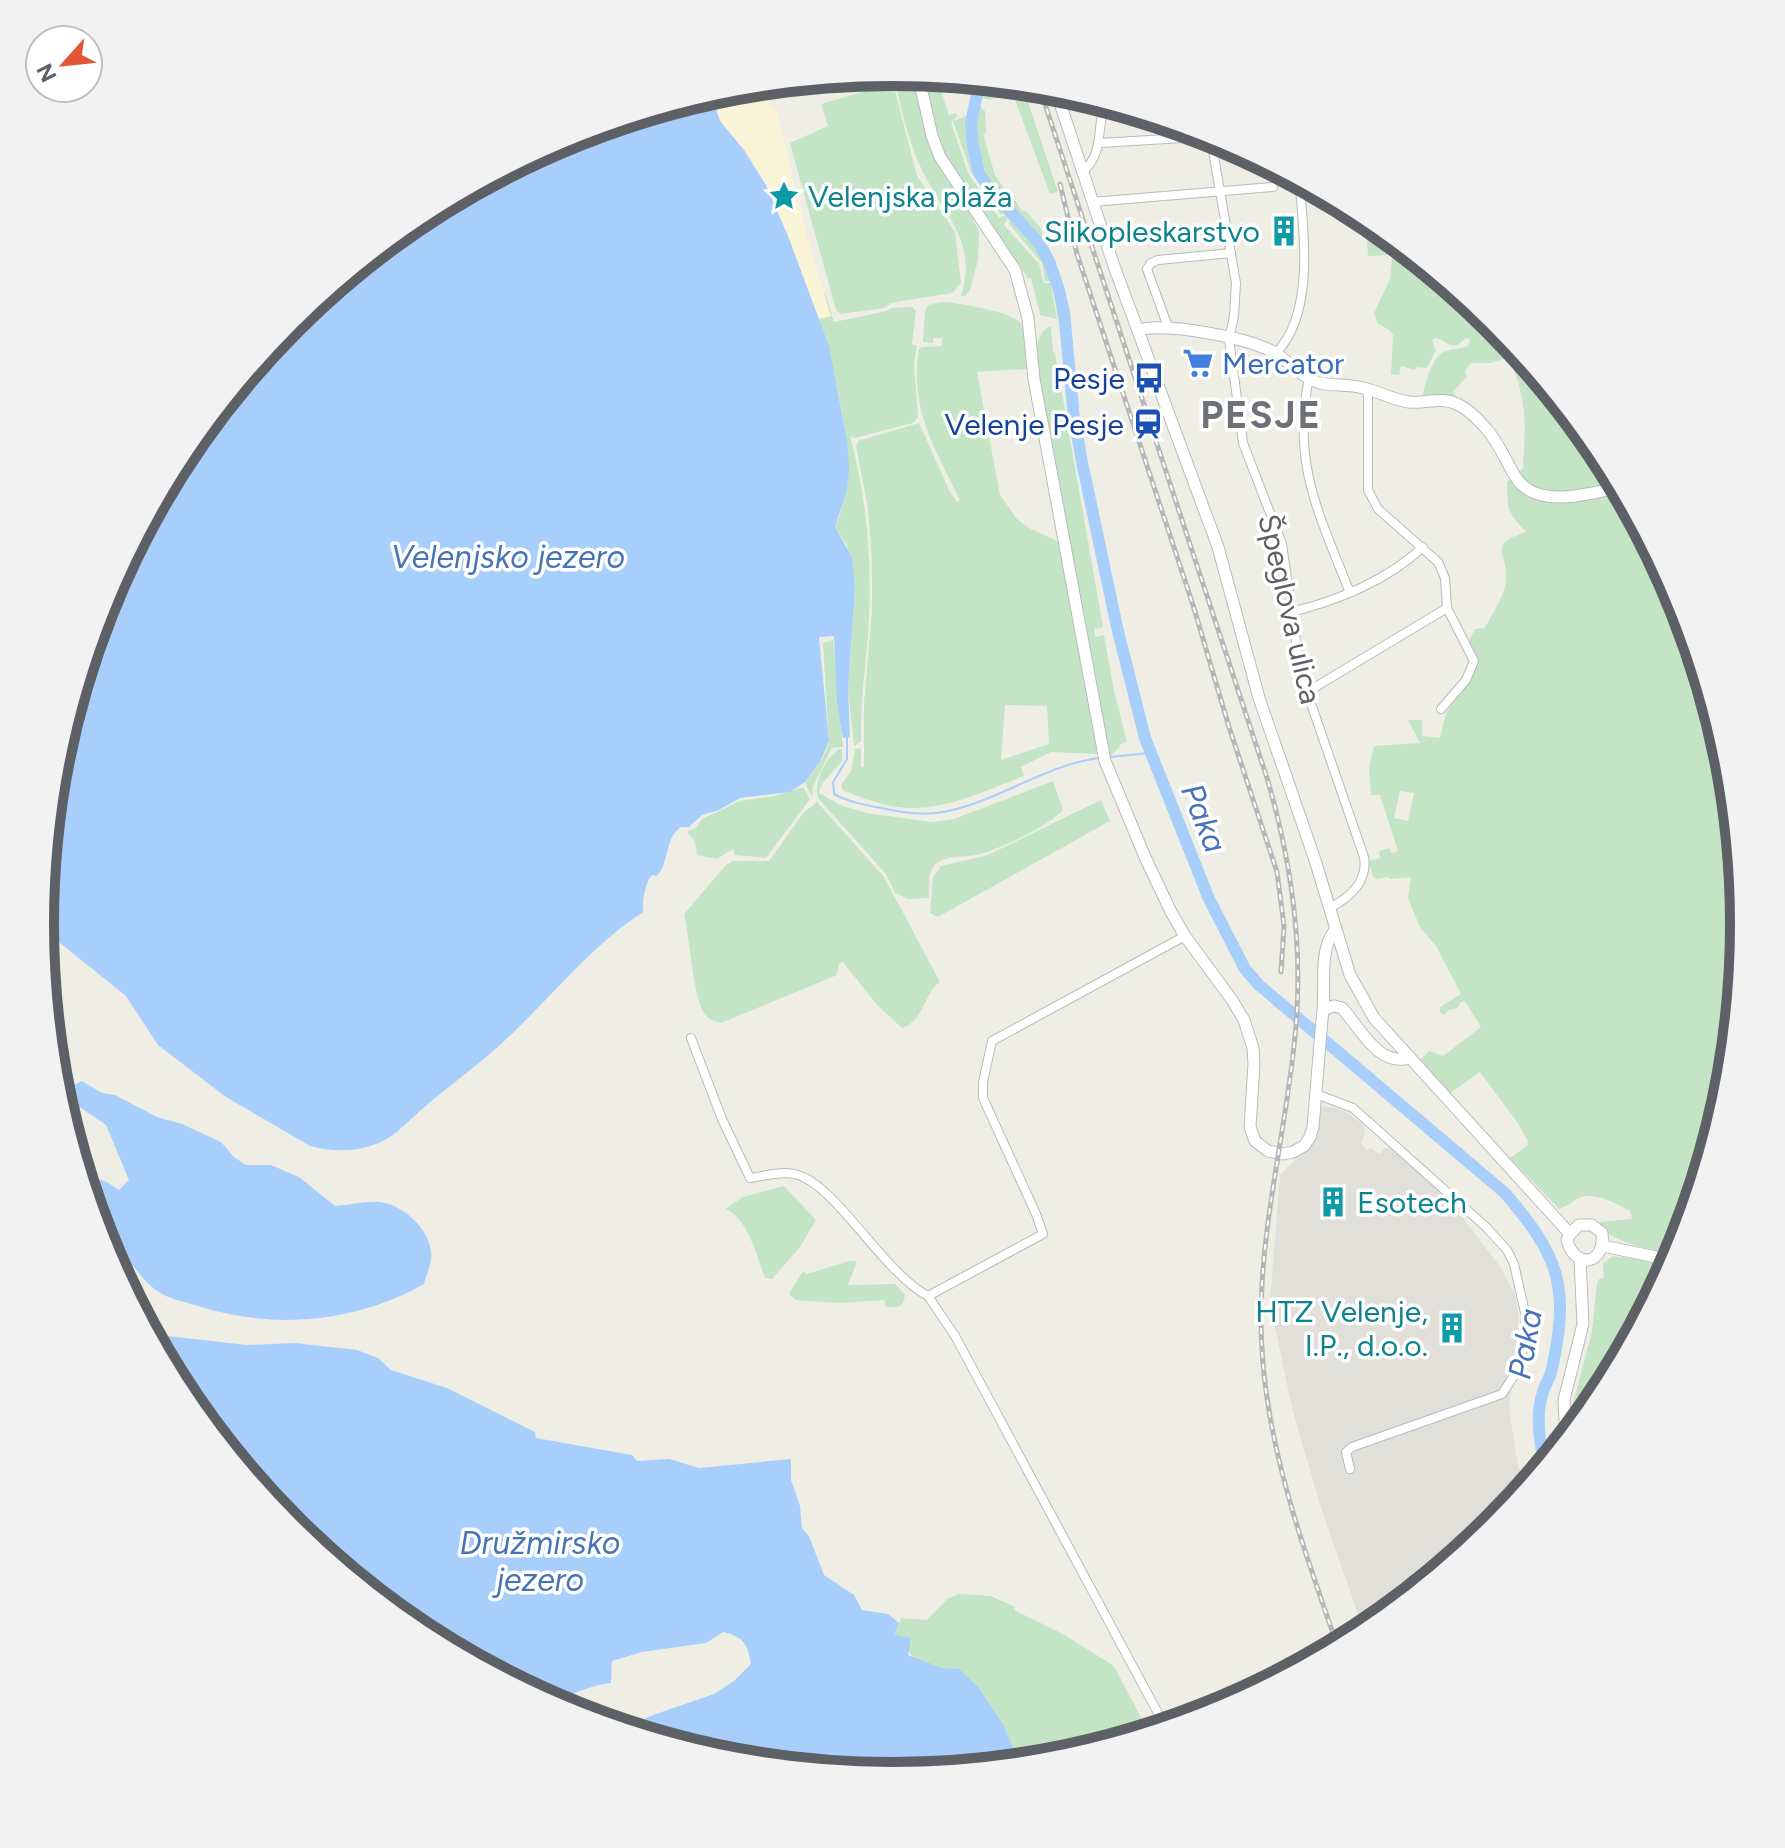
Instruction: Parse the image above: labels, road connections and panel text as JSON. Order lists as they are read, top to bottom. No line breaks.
{"streets":{"street":["Špeglova ulica"]},"districts":["PESJE"],"water":["Velenjsko jezero","Paka","Družmirsko jezero"],"places":{"place":["Velenjska plaža"],"building":["Slikopleskarstvo","Esotech","HTZ Velenje, I.P., d.o.o."],"supermarket":["Mercator"],"bus stop":["Pesje"],"station":["Velenje Pesje"]},"north":"bottom left"}
